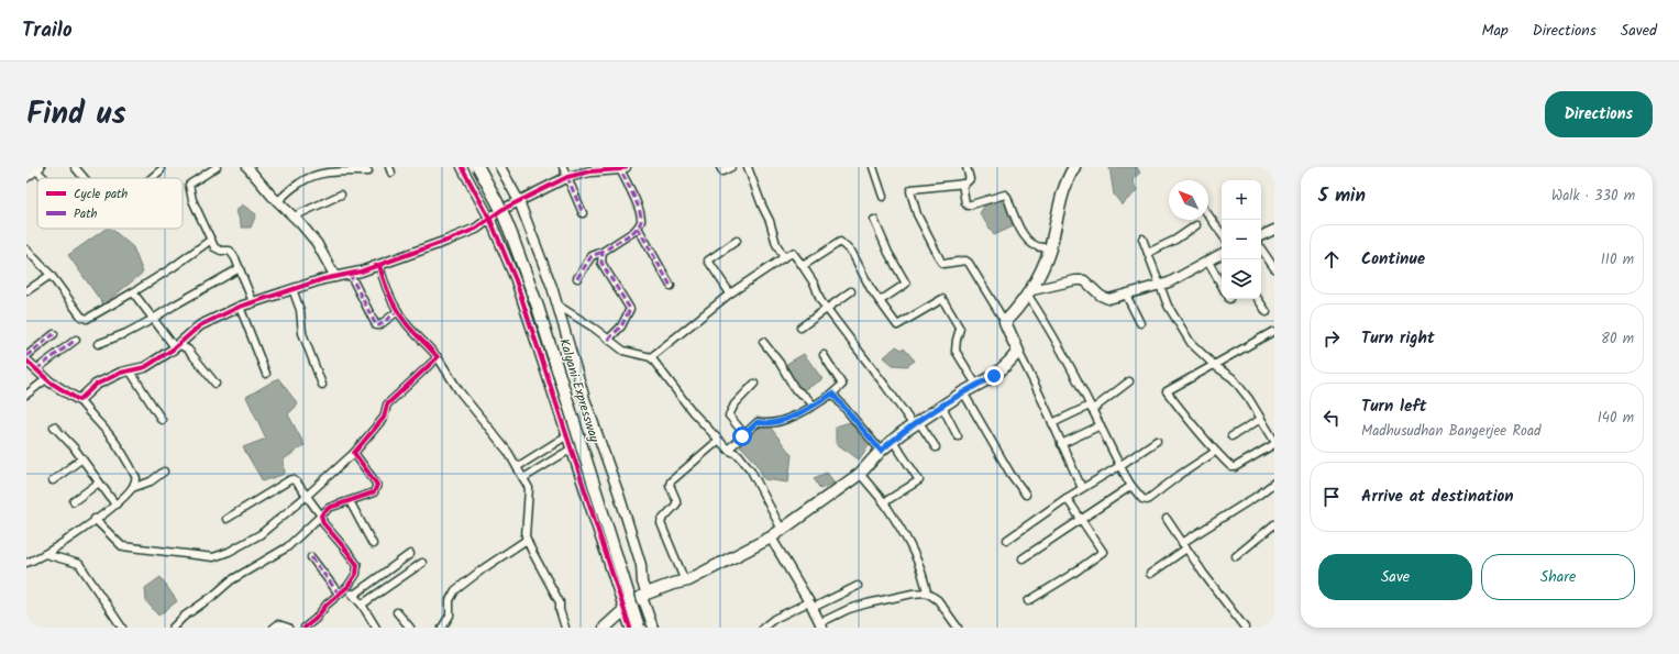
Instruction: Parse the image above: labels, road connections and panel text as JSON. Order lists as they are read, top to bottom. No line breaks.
{"streets":{"main road":["Kalyani Expressway"]},"legend":["Cycle path","Path"],"north":"top left","page":{"header":"Trailo","nav":["Map","Directions","Saved"],"title":"Find us","buttons":["Directions",["Save","Share"]],"heading":["5 min","Walk · 330 m"],"map_buttons":["+","−"],"list":[["Continue","110 m"],["Turn right","80 m"],["Turn left","Madhusudhan Bangerjee Road","140 m"],"Arrive at destination"]}}
